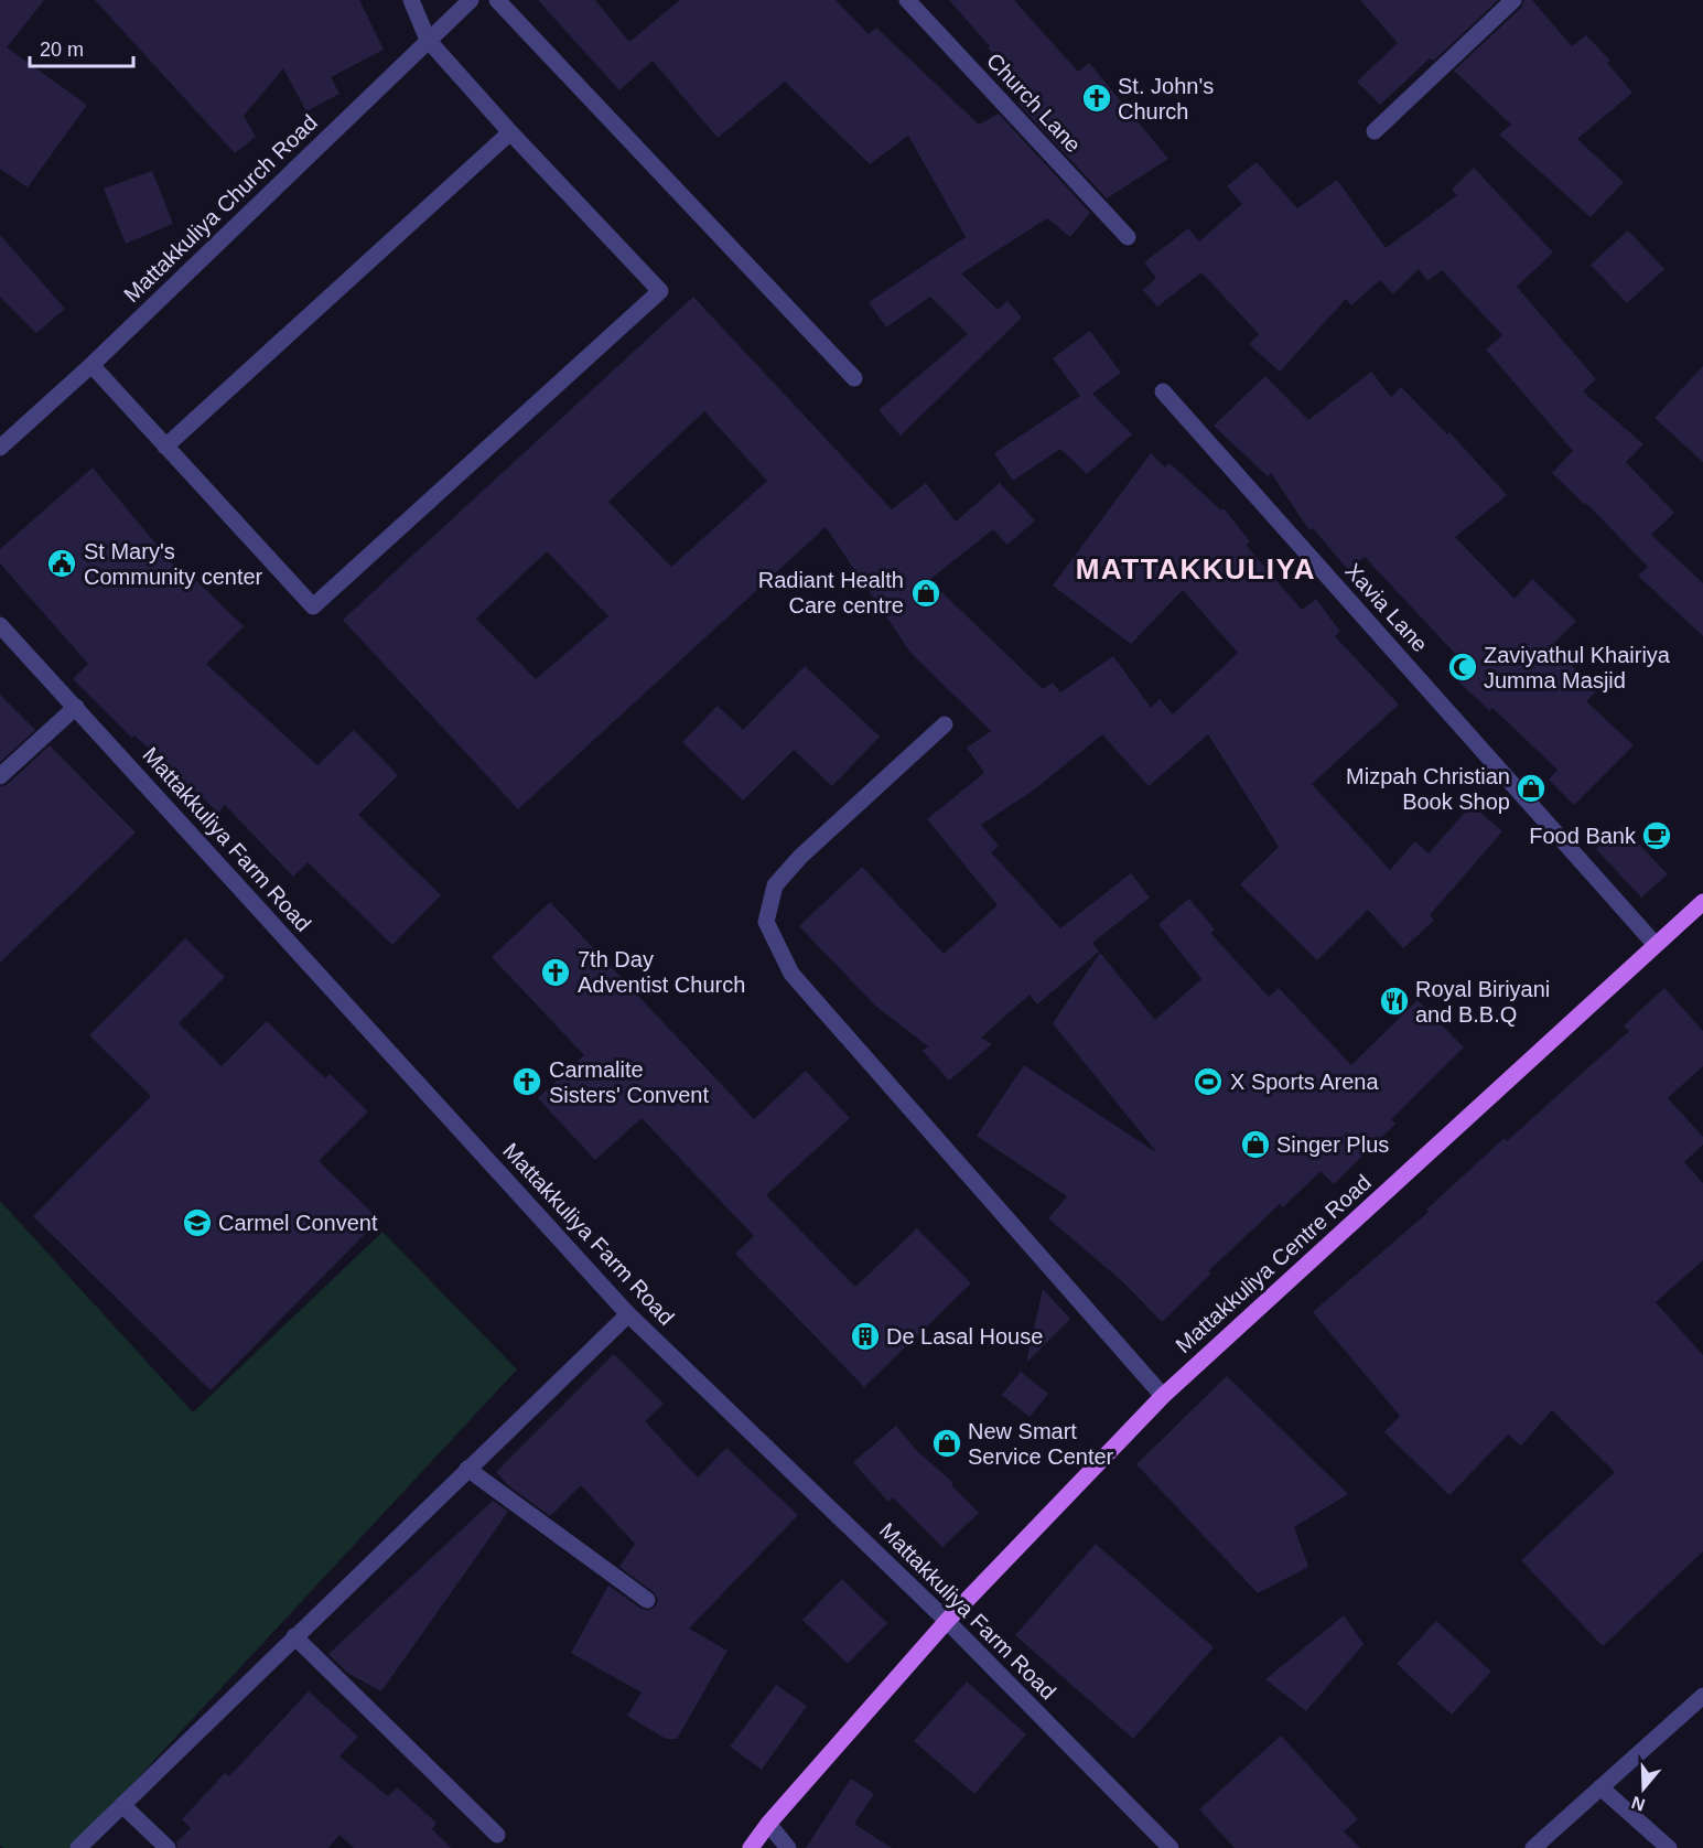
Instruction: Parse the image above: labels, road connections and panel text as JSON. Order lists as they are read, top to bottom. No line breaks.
{"streets":{"main road":["Mattakkuliya Centre Road"],"street":["Church Lane","Mattakkuliya Church Road","Xavia Lane","Mattakkuliya Farm Road"]},"crossings":[["Xavia Lane","Mattakkuliya Centre Road"],["Mattakkuliya Farm Road","Mattakkuliya Centre Road"]],"districts":["MATTAKKULIYA"],"places":{"church":["St. John's Church","7th Day Adventist Church","Carmalite Sisters' Convent"],"public building":["St Mary's Community center"],"shop":["Radiant Health Care centre","Mizpah Christian Book Shop","Singer Plus","New Smart Service Center"],"mosque":["Zaviyathul Khairiya Jumma Masjid"],"cafe":["Food Bank"],"restaurant":["Royal Biriyani and B.B.Q"],"sports":["X Sports Arena"],"school or university":["Carmel Convent"],"building":["De Lasal House"]},"scale_bar":"20 m","north":"bottom"}
